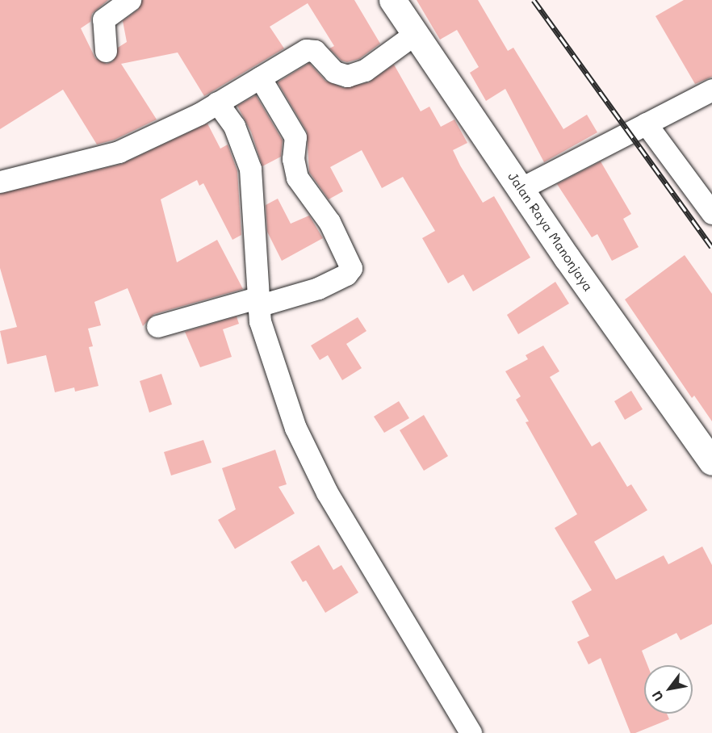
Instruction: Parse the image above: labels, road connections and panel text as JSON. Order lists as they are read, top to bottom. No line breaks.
{"streets":{"main road":["Jalan Raya Manonjaya"]},"north":"bottom left"}
